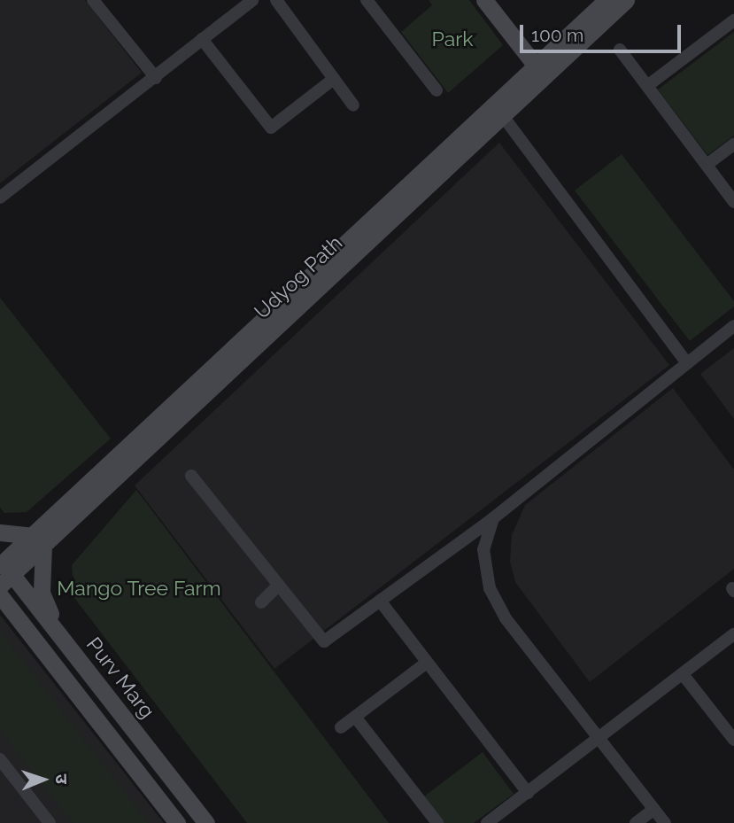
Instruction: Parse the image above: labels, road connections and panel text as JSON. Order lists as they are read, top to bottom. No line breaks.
{"streets":{"main road":["Udyog Path","Purv Marg"]},"crossings":[["Udyog Path","Purv Marg"]],"parks":["Park","Mango Tree Farm"],"scale_bar":"100 m","north":"right"}
